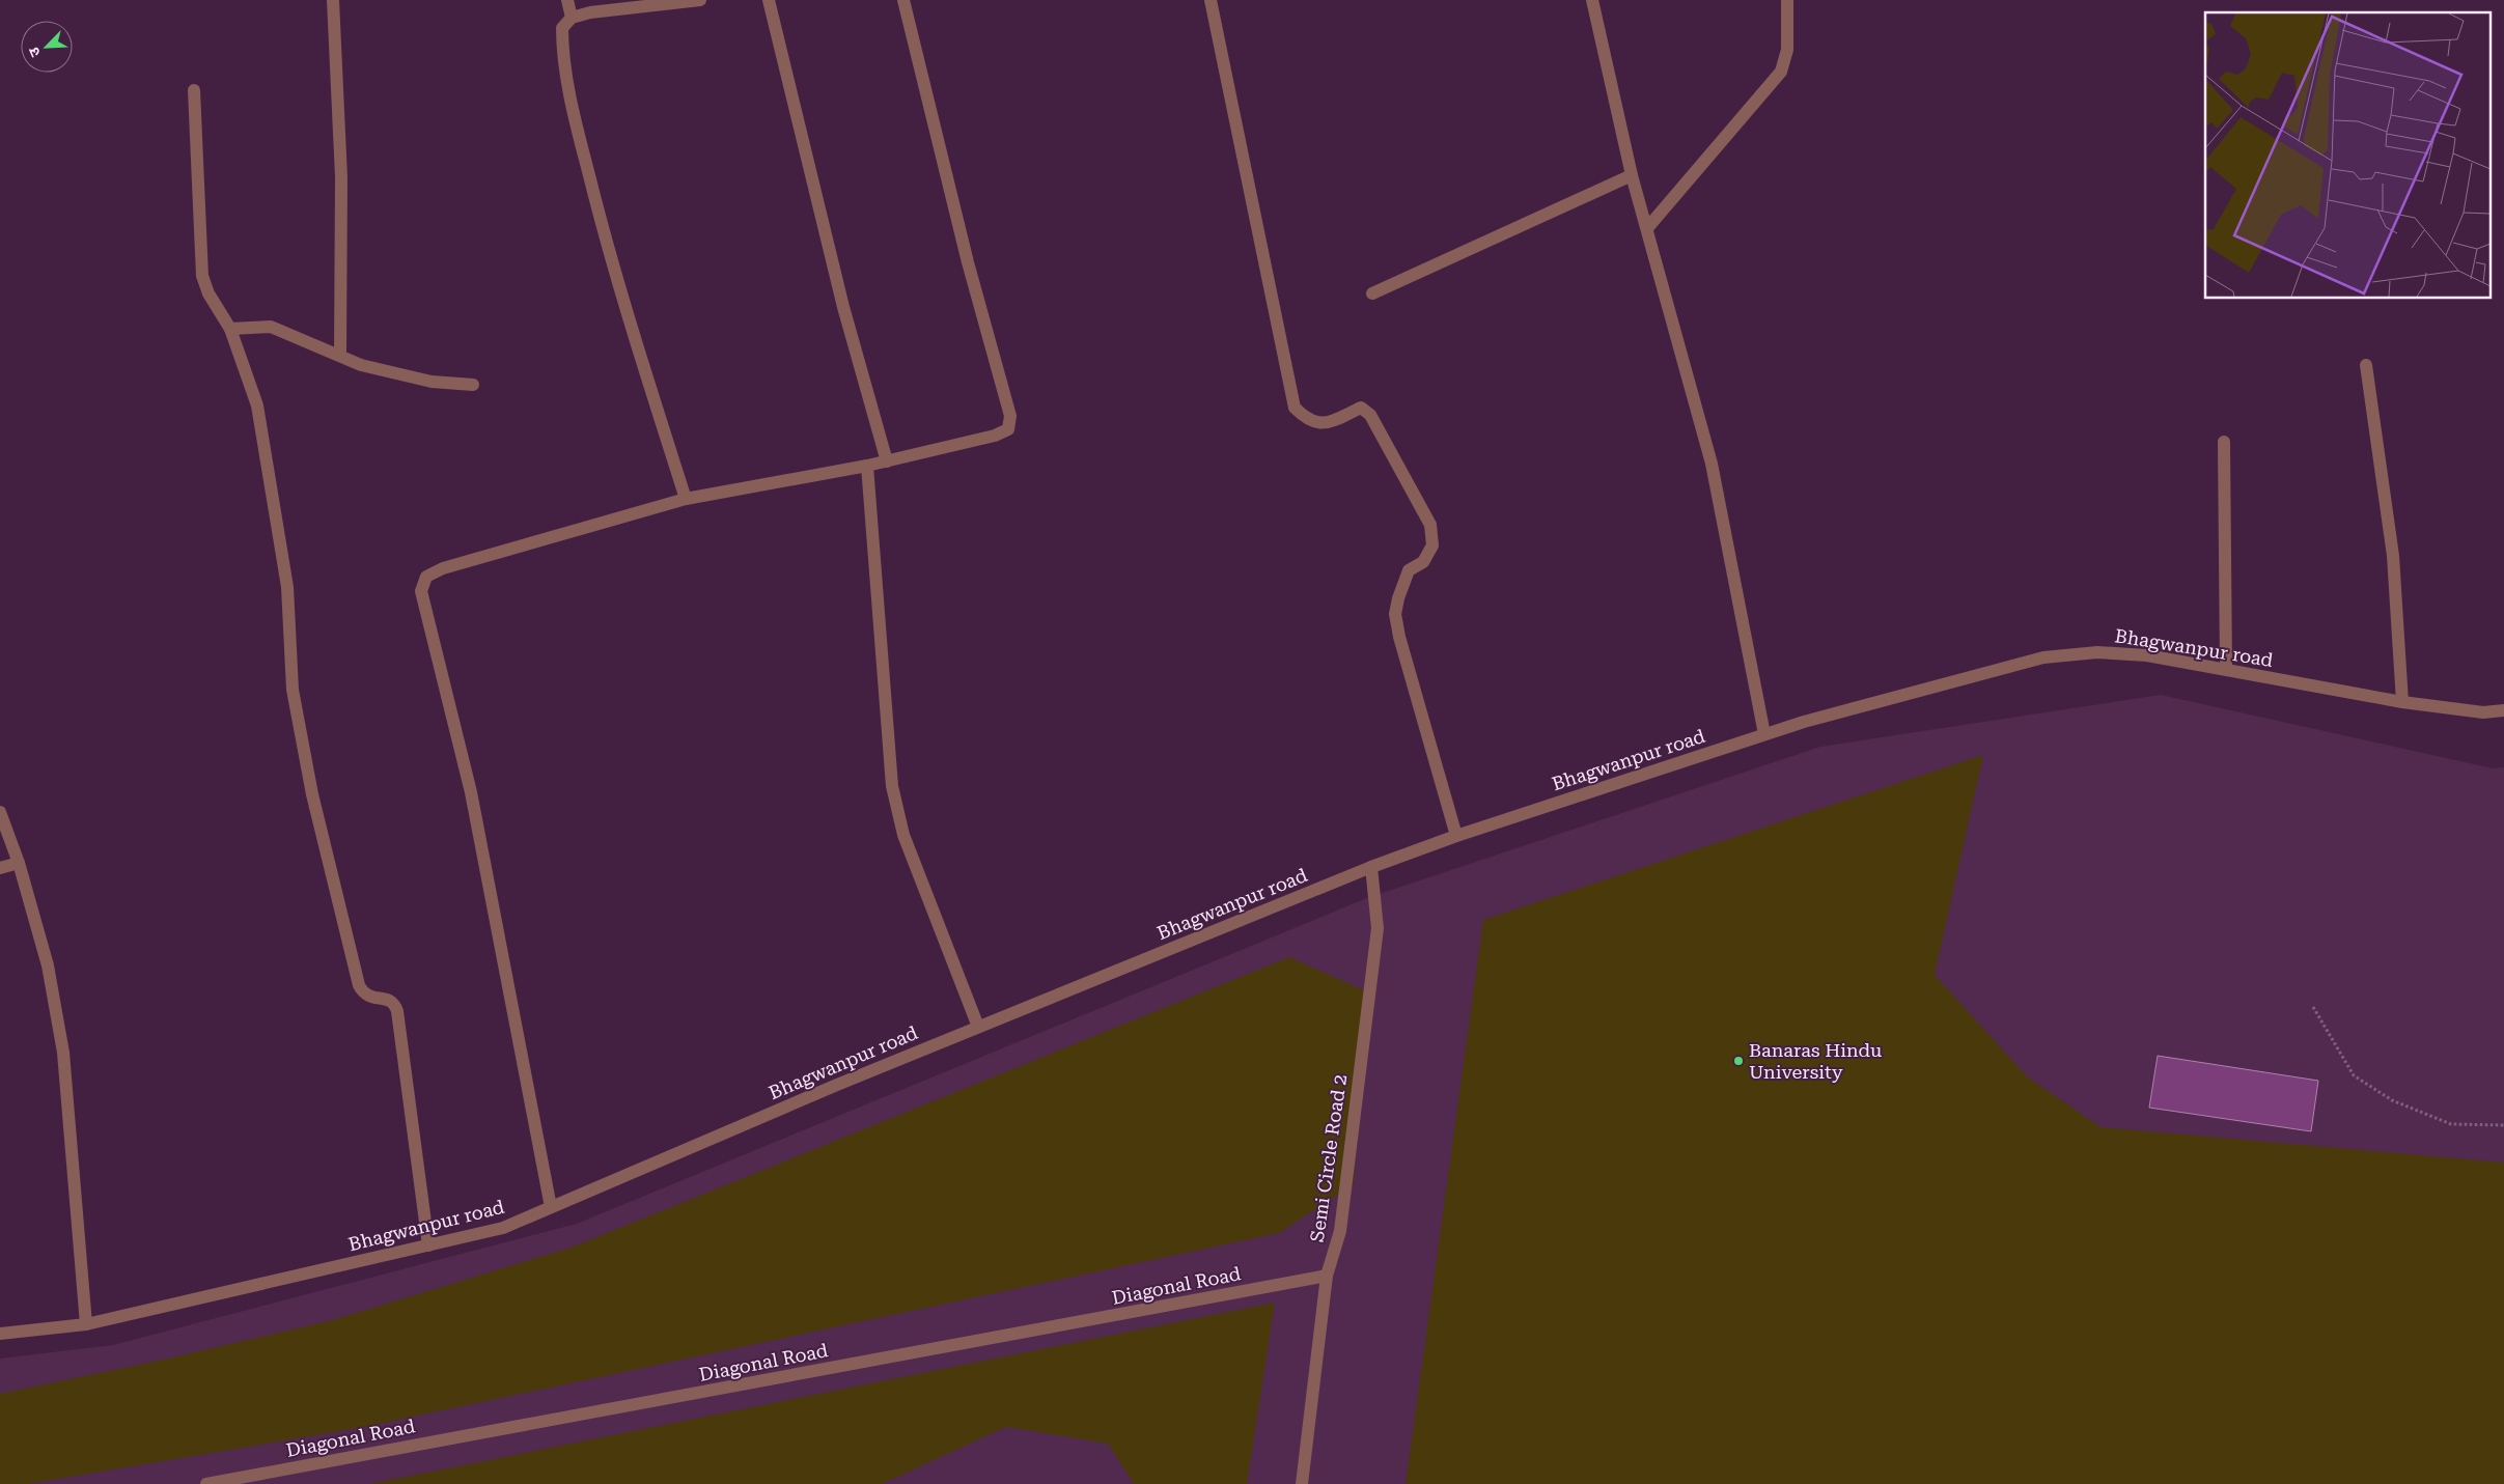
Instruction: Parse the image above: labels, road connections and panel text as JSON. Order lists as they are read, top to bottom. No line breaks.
{"streets":{"street":["Bhagwanpur road","Semi Circle Road 2","Diagonal Road"]},"crossings":[["Bhagwanpur road","Semi Circle Road 2"],["Semi Circle Road 2","Diagonal Road"]],"places":["Banaras Hindu University"],"north":"bottom left"}
